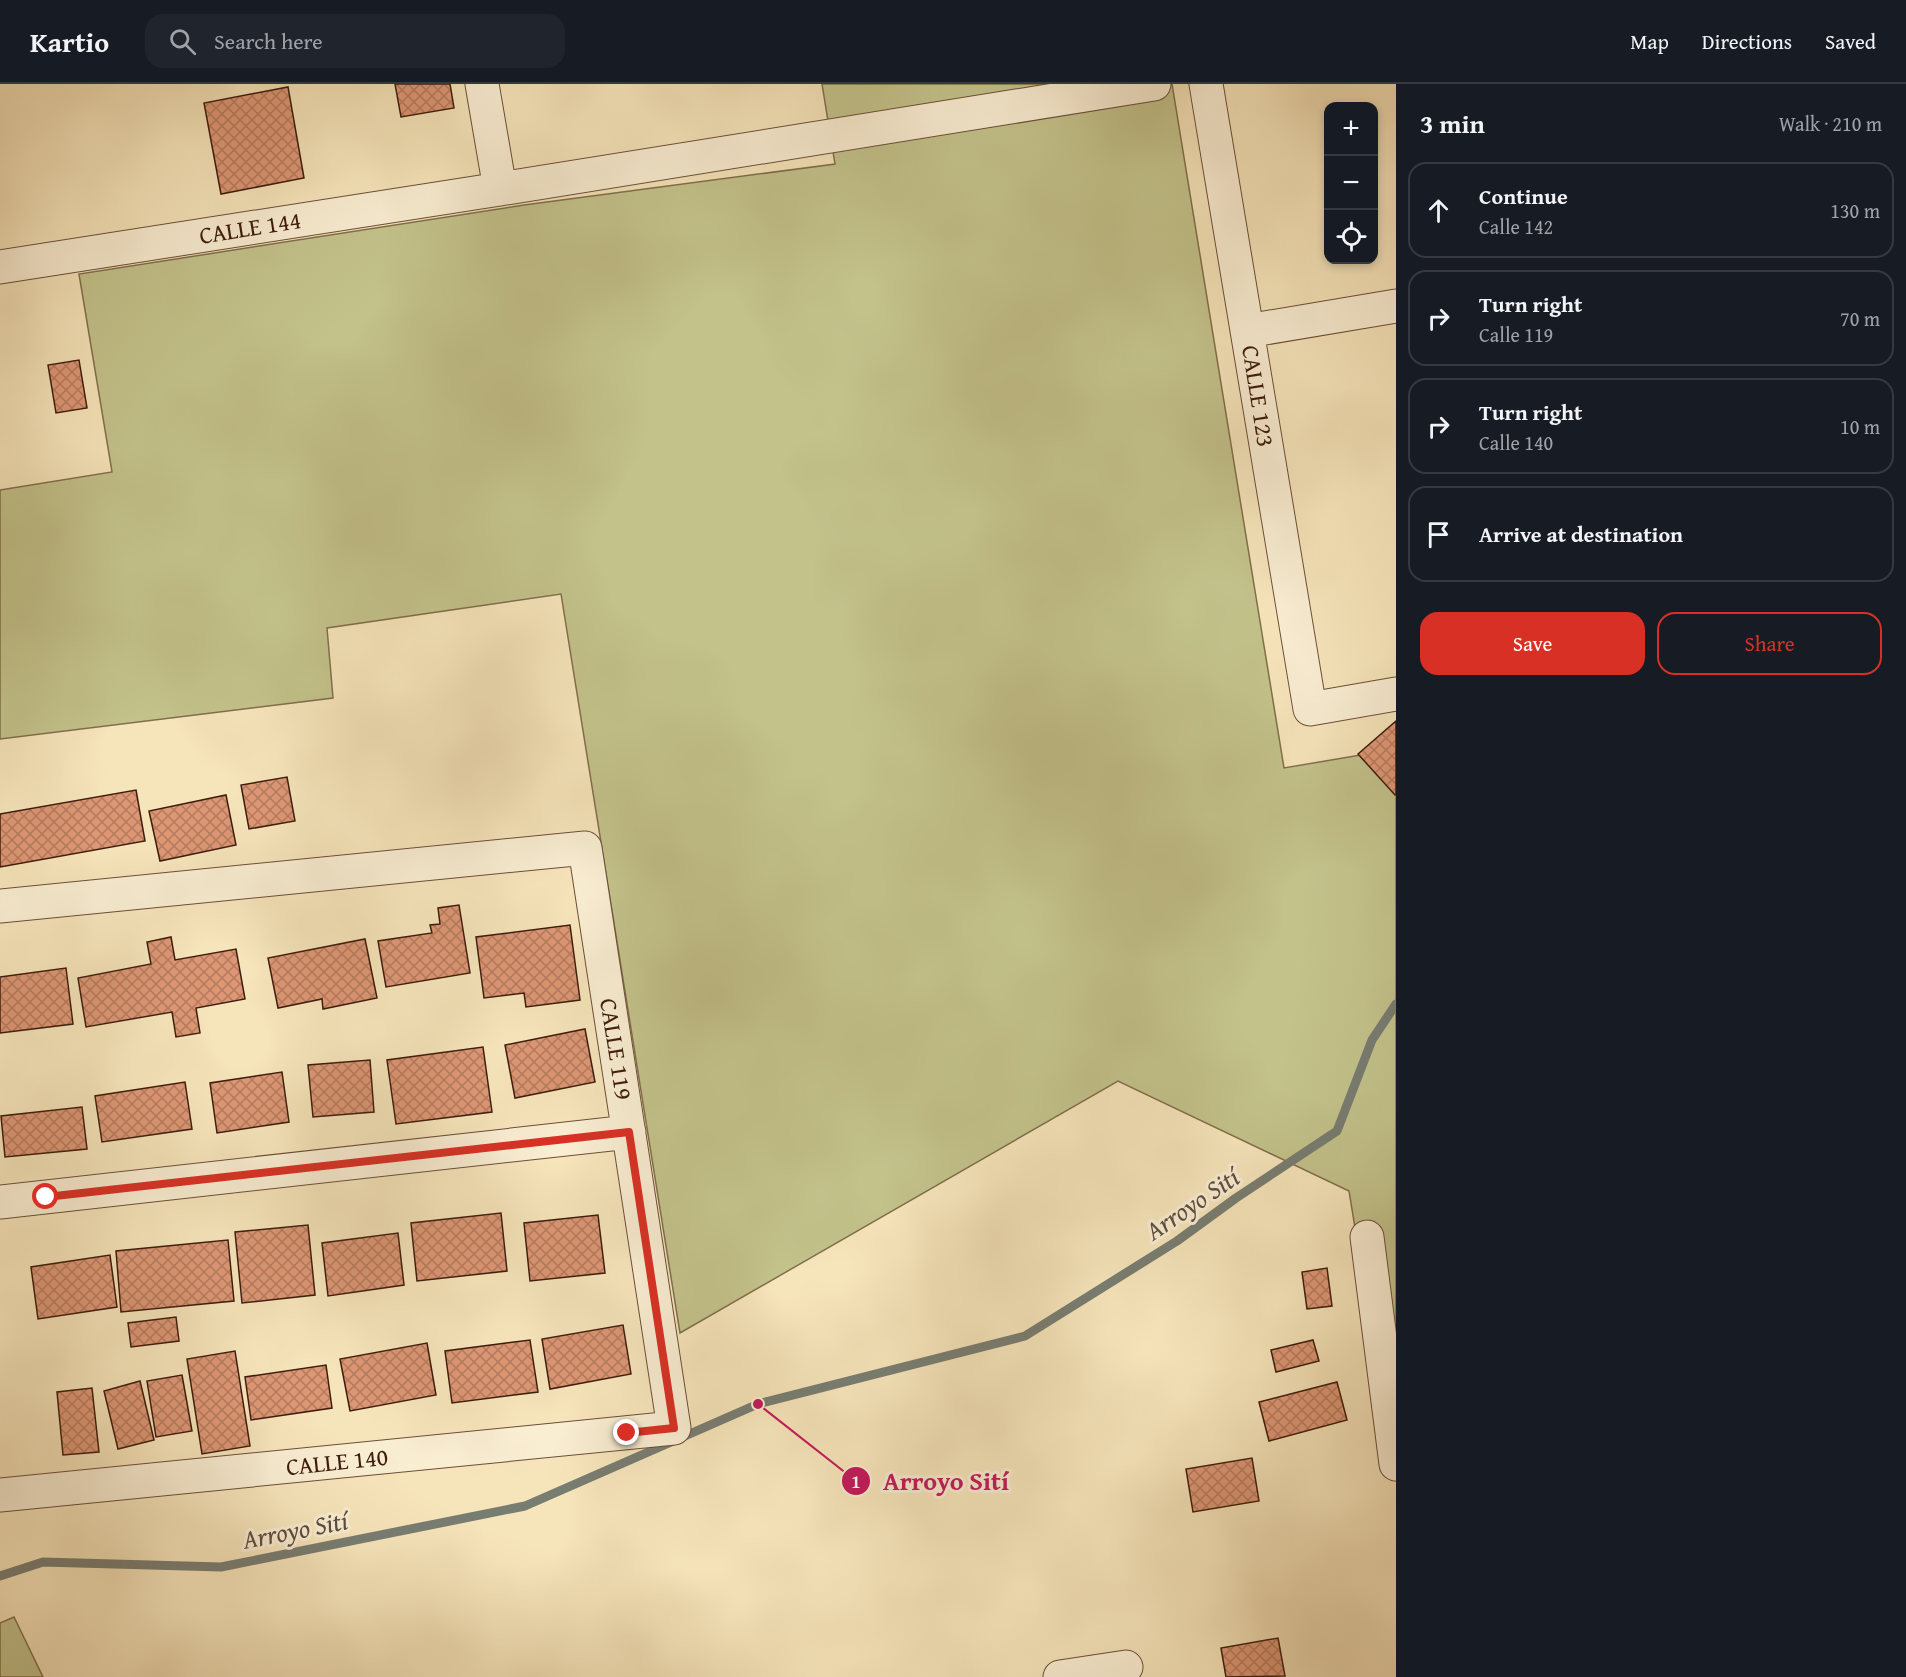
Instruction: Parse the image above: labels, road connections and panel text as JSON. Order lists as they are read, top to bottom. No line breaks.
{"streets":{"street":["CALLE 144","CALLE 123","CALLE 119","CALLE 140"]},"crossings":[["CALLE 119","CALLE 140"]],"water":["Arroyo Sití"],"places":["Arroyo Sití"],"page":{"header":"Kartio","search":"Search here","nav":["Map","Directions","Saved"],"heading":["3 min","Walk · 210 m"],"map_buttons":["+","−"],"list":[["Continue","Calle 142","130 m"],["Turn right","Calle 119","70 m"],["Turn right","Calle 140","10 m"],"Arrive at destination"],"buttons":["Save","Share"]}}
